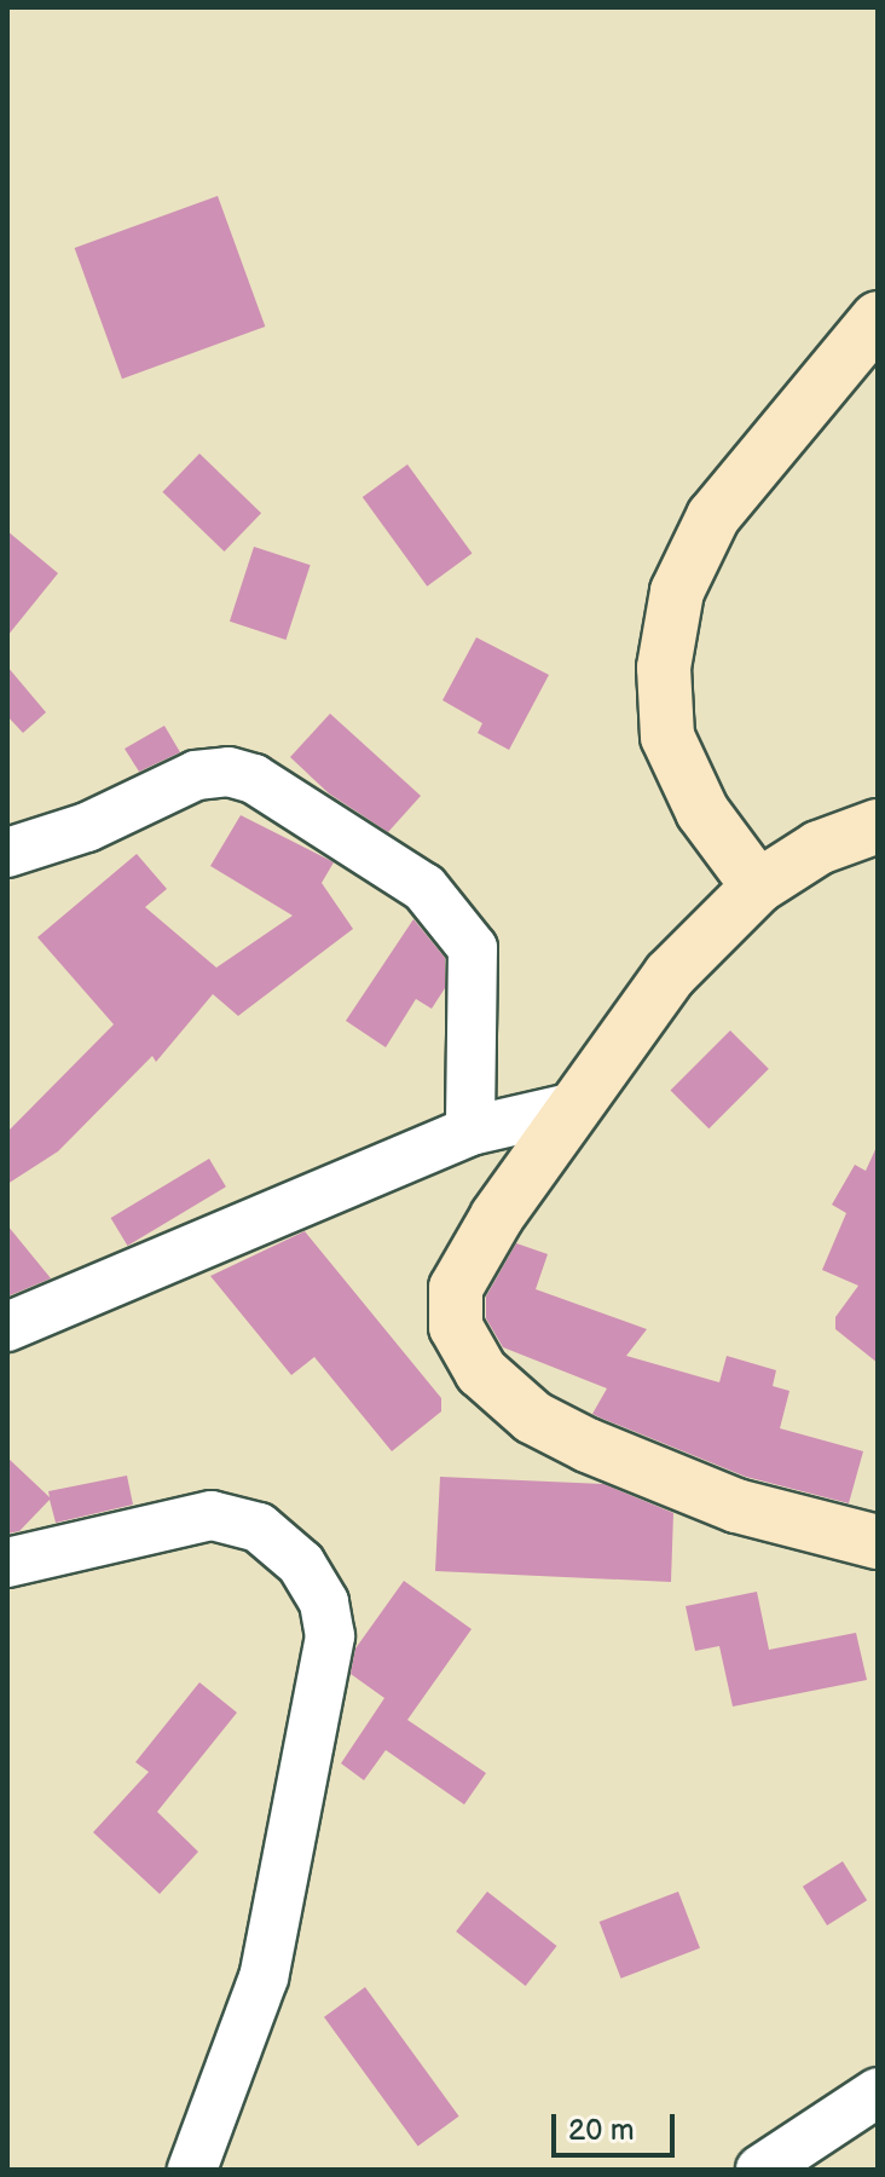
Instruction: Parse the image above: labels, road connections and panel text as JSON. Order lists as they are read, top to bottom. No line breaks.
{"scale_bar":"20 m"}
